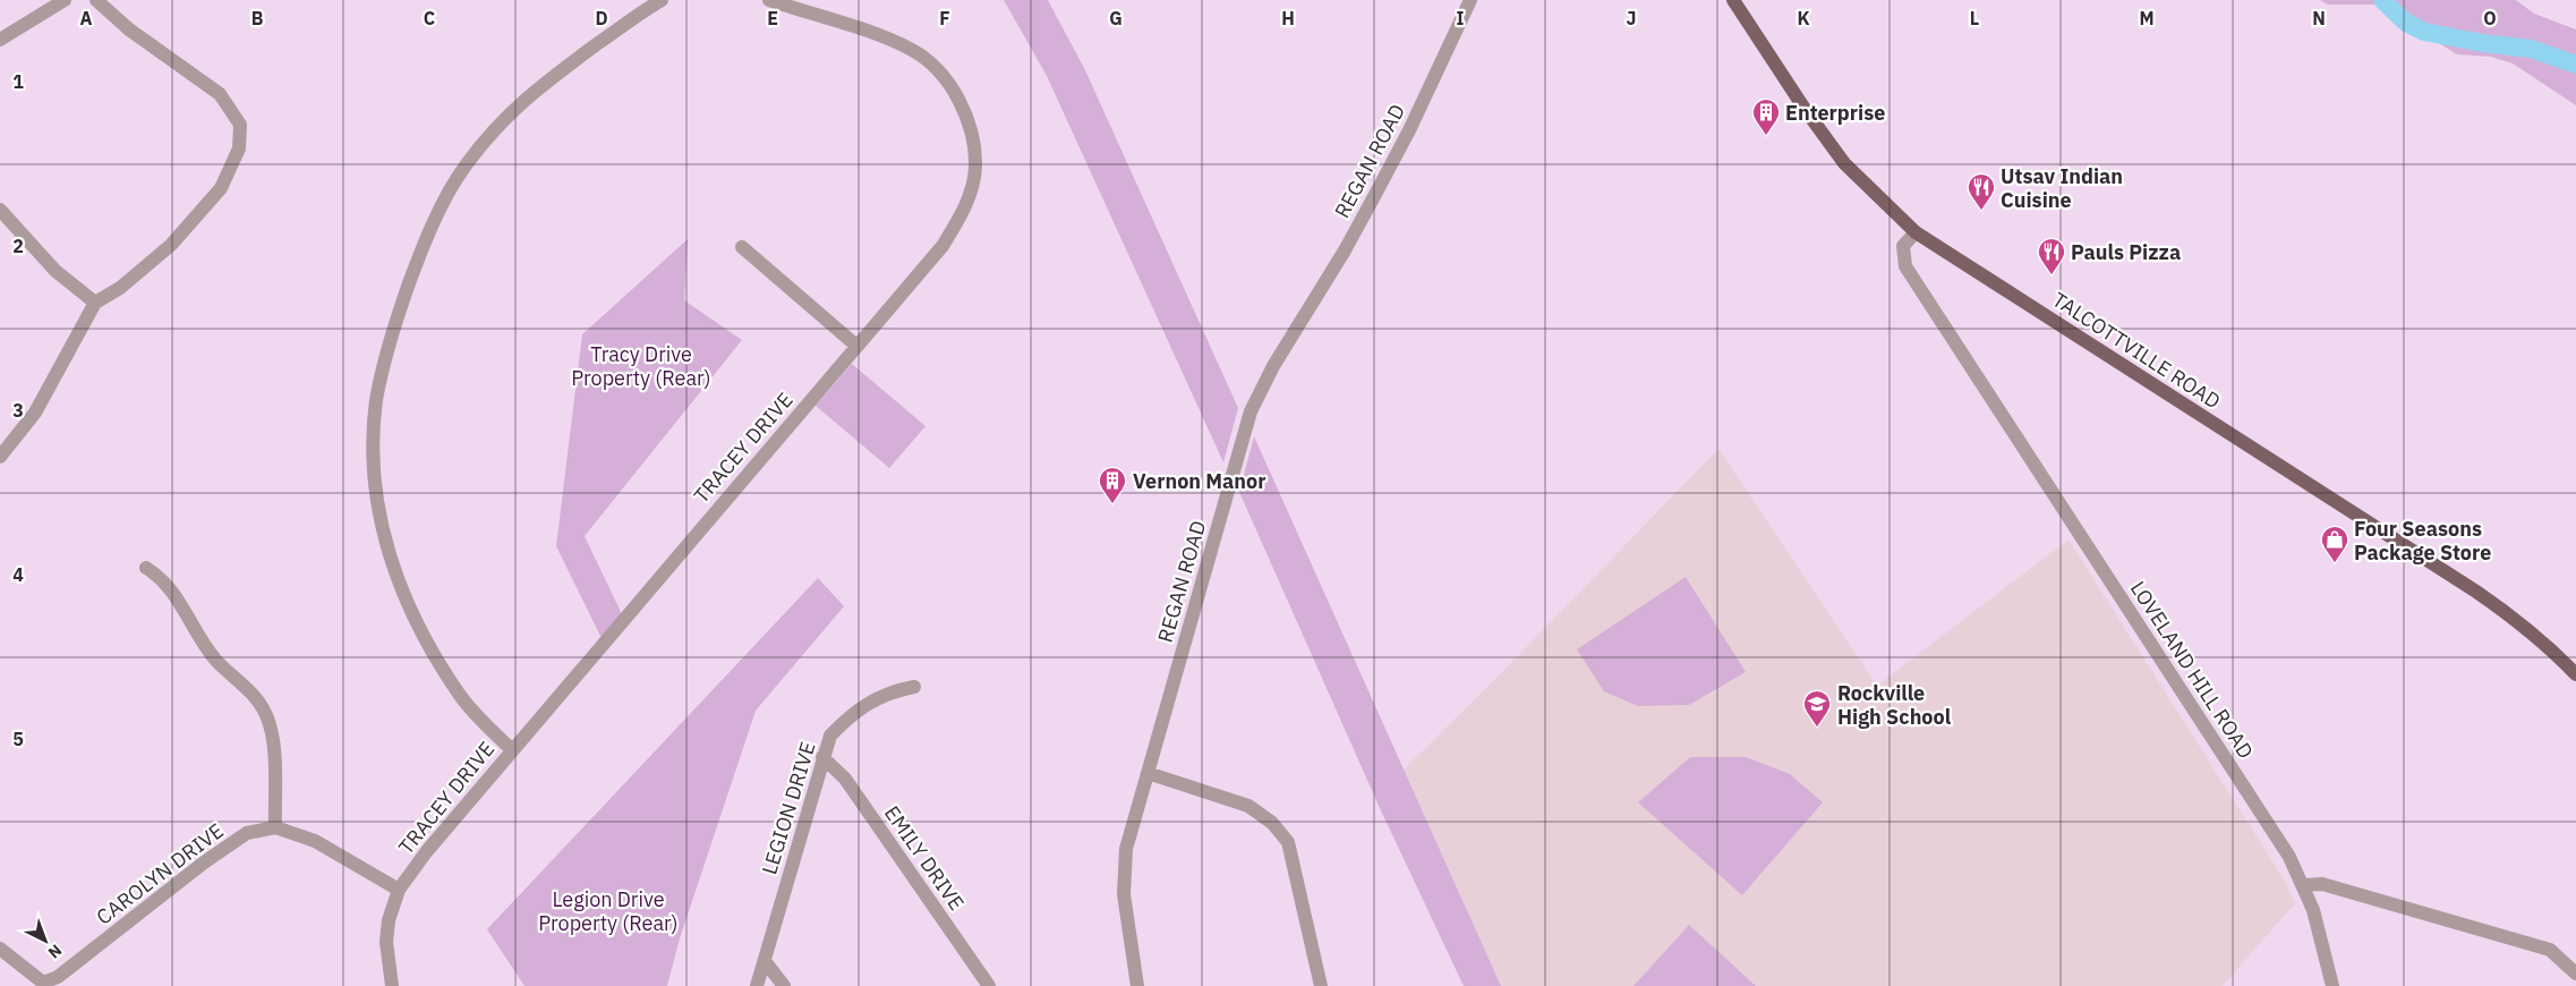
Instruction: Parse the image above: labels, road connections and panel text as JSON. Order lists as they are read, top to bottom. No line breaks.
{"streets":{"main road":["TALCOTTVILLE ROAD"],"street":["REGAN ROAD","TRACEY DRIVE","LOVELAND HILL ROAD","LEGION DRIVE","EMILY DRIVE","CAROLYN DRIVE"]},"crossings":[["TALCOTTVILLE ROAD","LOVELAND HILL ROAD"],["LEGION DRIVE","EMILY DRIVE"]],"parks":["Tracy Drive Property (Rear)","Legion Drive Property (Rear)"],"places":{"building":["Enterprise","Vernon Manor"],"restaurant":["Utsav Indian Cuisine","Pauls Pizza"],"shop":["Four Seasons Package Store"],"school or university":["Rockville High School"]},"north":"bottom right","grid":{"columns":["A","B","C","D","E","F","G","H","I","J","K","L","M","N","O"],"rows":["1","2","3","4","5"]}}
